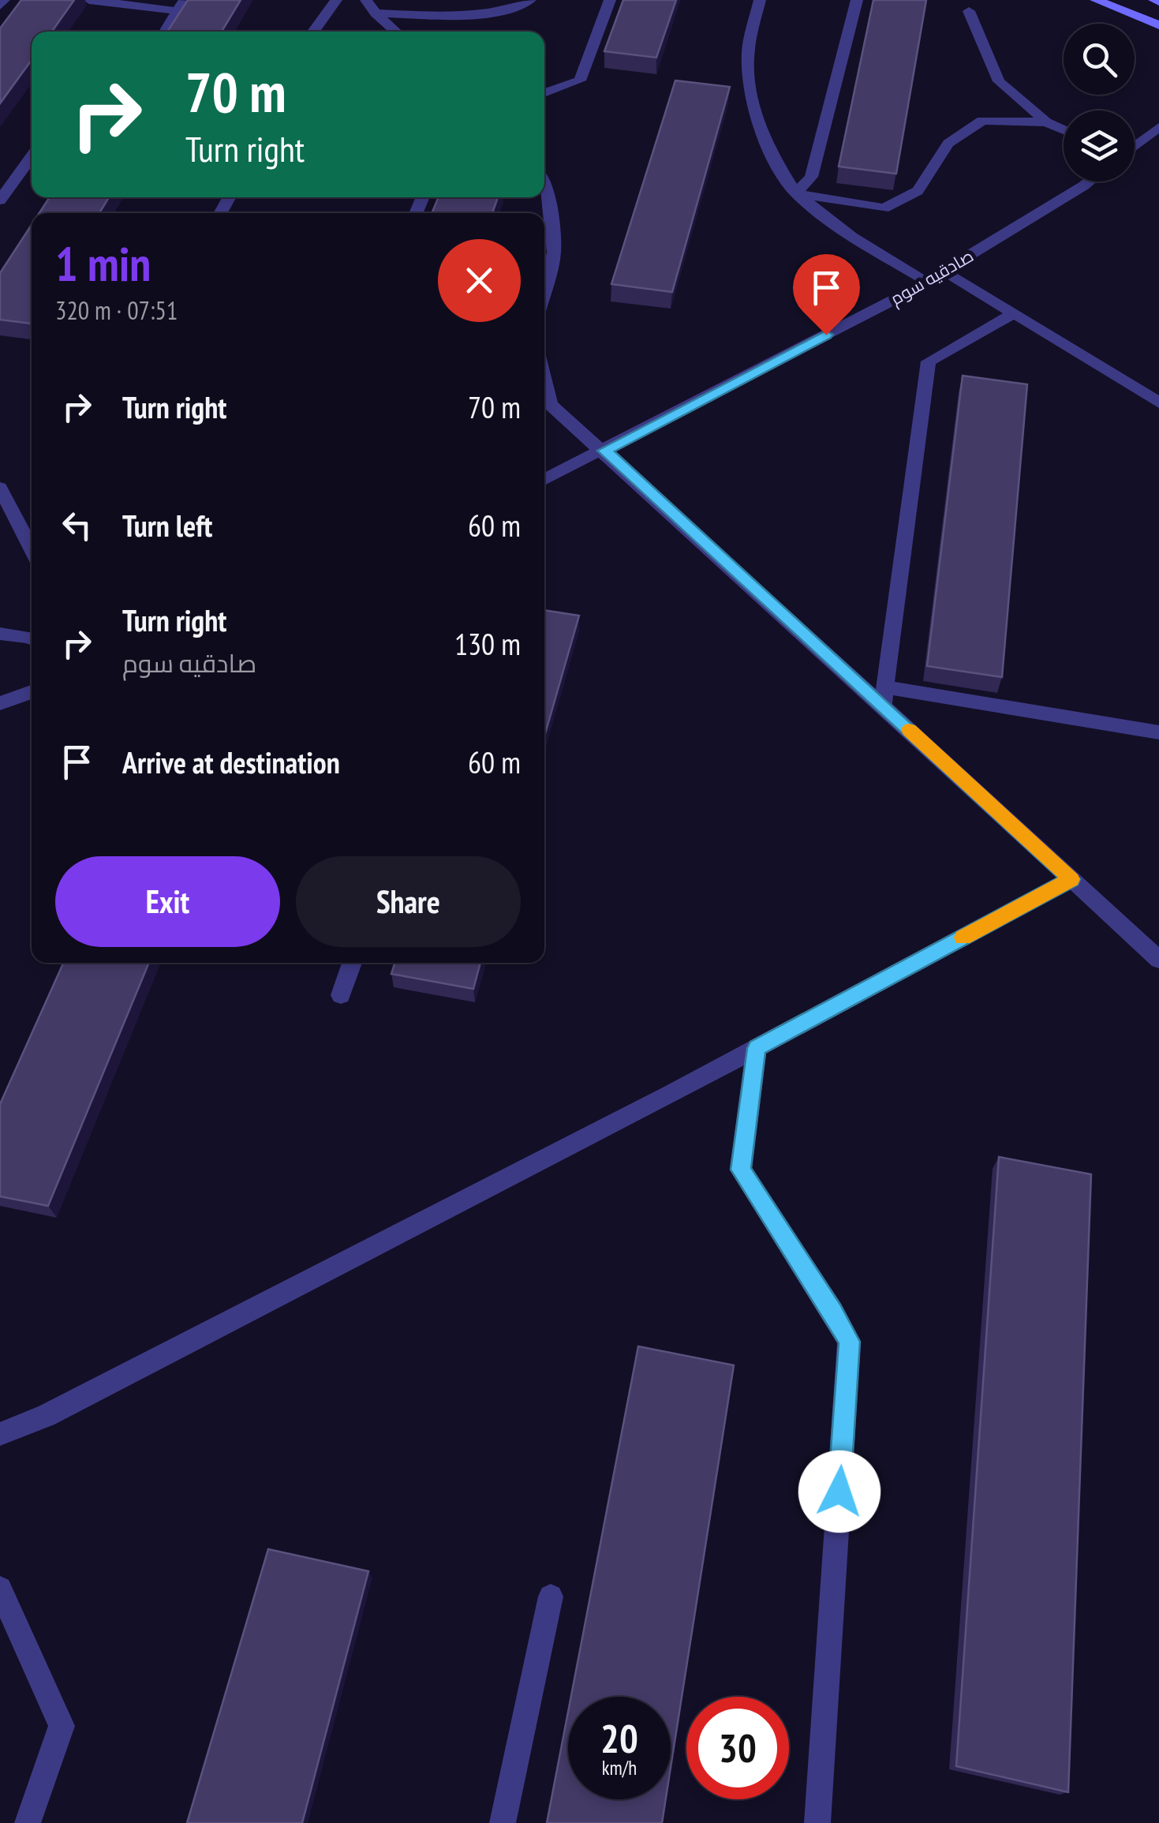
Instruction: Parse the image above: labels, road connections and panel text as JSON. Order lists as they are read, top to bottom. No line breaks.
{"streets":{"street":["صادقیه سوم"]},"page":{"turn":["70 m","Turn right"],"heading":["1 min","320 m · 07:51"],"list":[{"name":"Turn right","value":"70 m"},{"name":"Turn left","value":"60 m"},{"name":"Turn right","note":"صادقیه سوم","value":"130 m"},{"name":"Arrive at destination","value":"60 m"}],"buttons":["Exit","Share"],"speed":"20 km/h","limit":"30"}}
